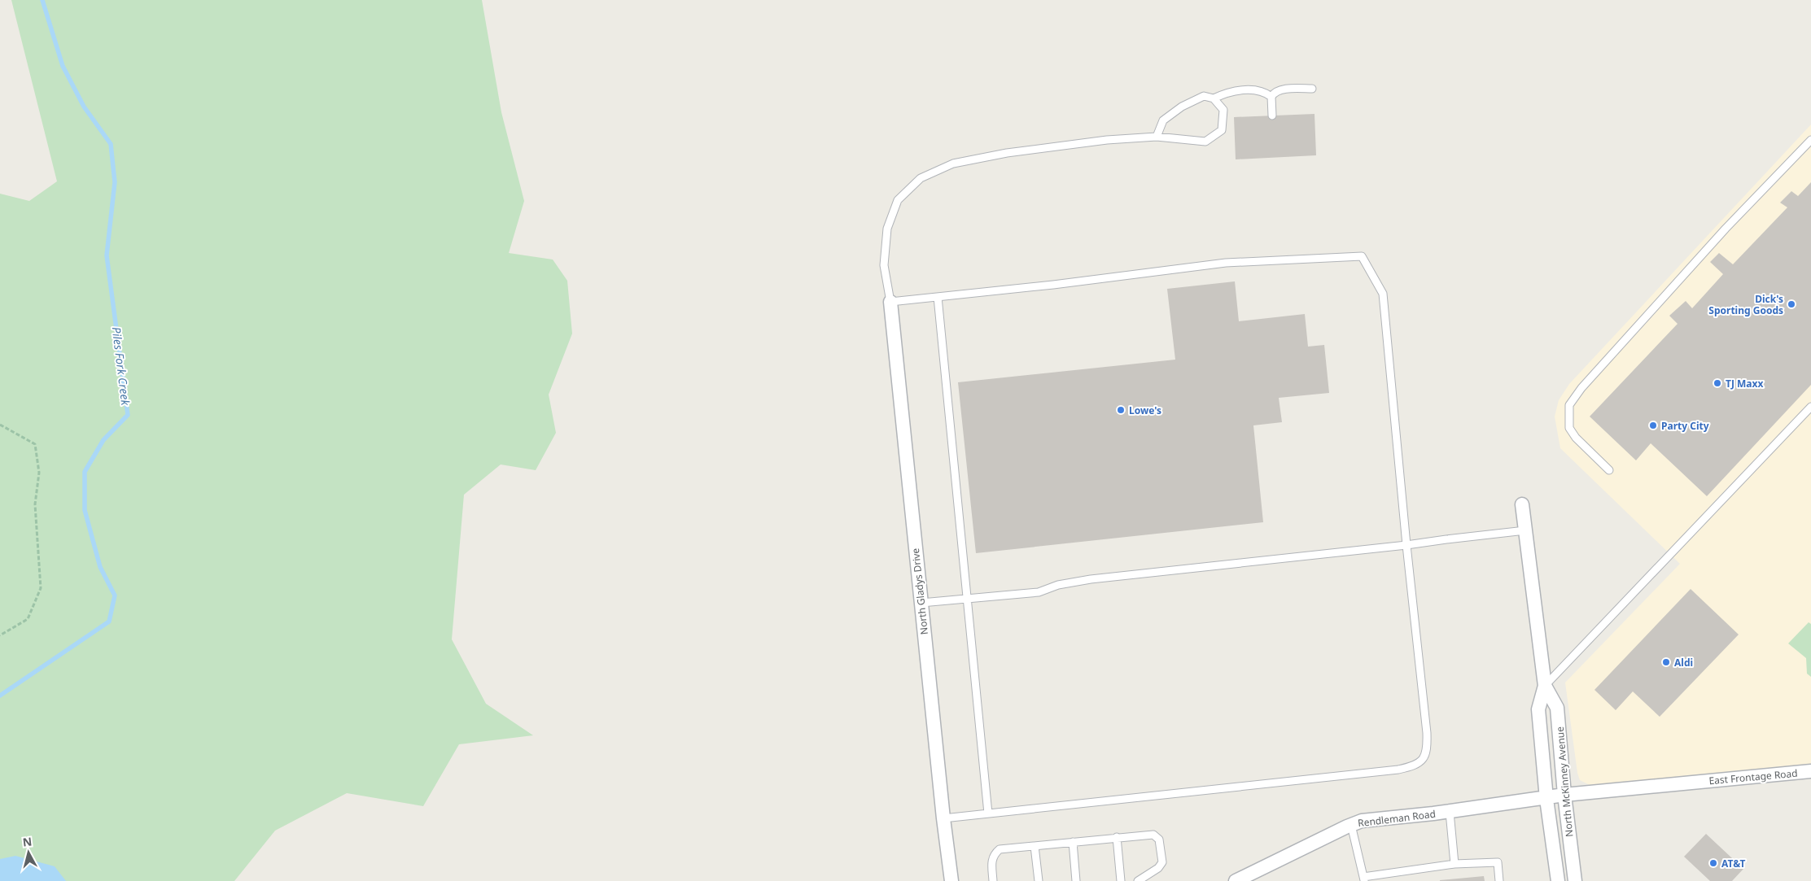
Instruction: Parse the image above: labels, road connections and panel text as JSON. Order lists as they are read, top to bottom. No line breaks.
{"streets":{"street":["North Gladys Drive","East Frontage Road","North McKinney Avenue","Rendleman Road"]},"crossings":[["East Frontage Road","North McKinney Avenue"],["East Frontage Road","Rendleman Road"],["North McKinney Avenue","Rendleman Road"]],"water":["Piles Fork Creek"],"places":["Dick's Sporting Goods","TJ Maxx","Lowe's","Party City","Aldi","AT&T"],"north":"top"}
